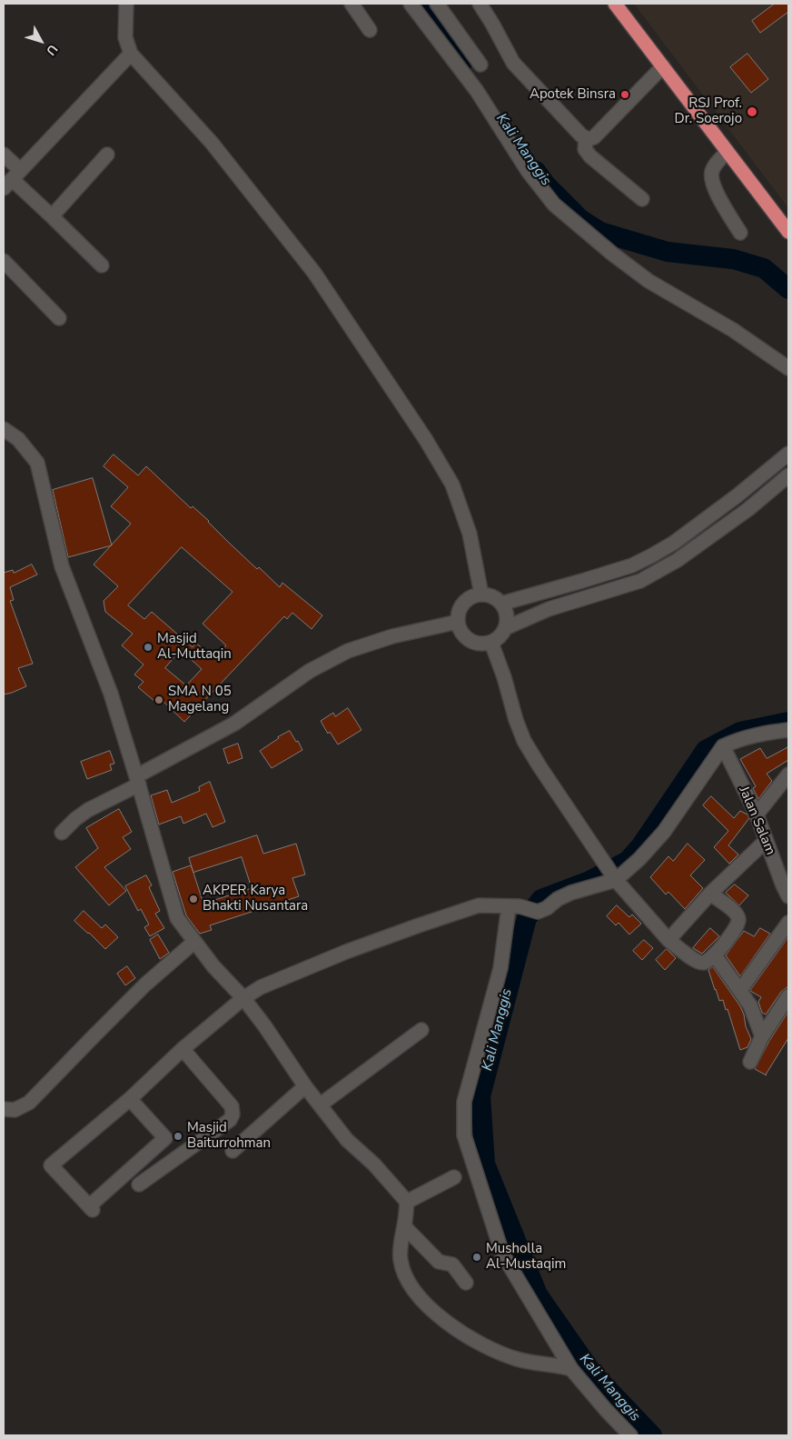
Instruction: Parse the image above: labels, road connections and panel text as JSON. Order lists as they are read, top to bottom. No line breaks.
{"streets":{"street":["Jalan Salam"]},"water":["Kali Manggis"],"places":["Apotek Binsra","RSJ Prof. Dr. Soerojo","Masjid Al-Muttaqin","SMA N 05 Magelang","AKPER Karya Bhakti Nusantara","Masjid Baiturrohman","Musholla Al-Mustaqim"],"north":"bottom right"}
